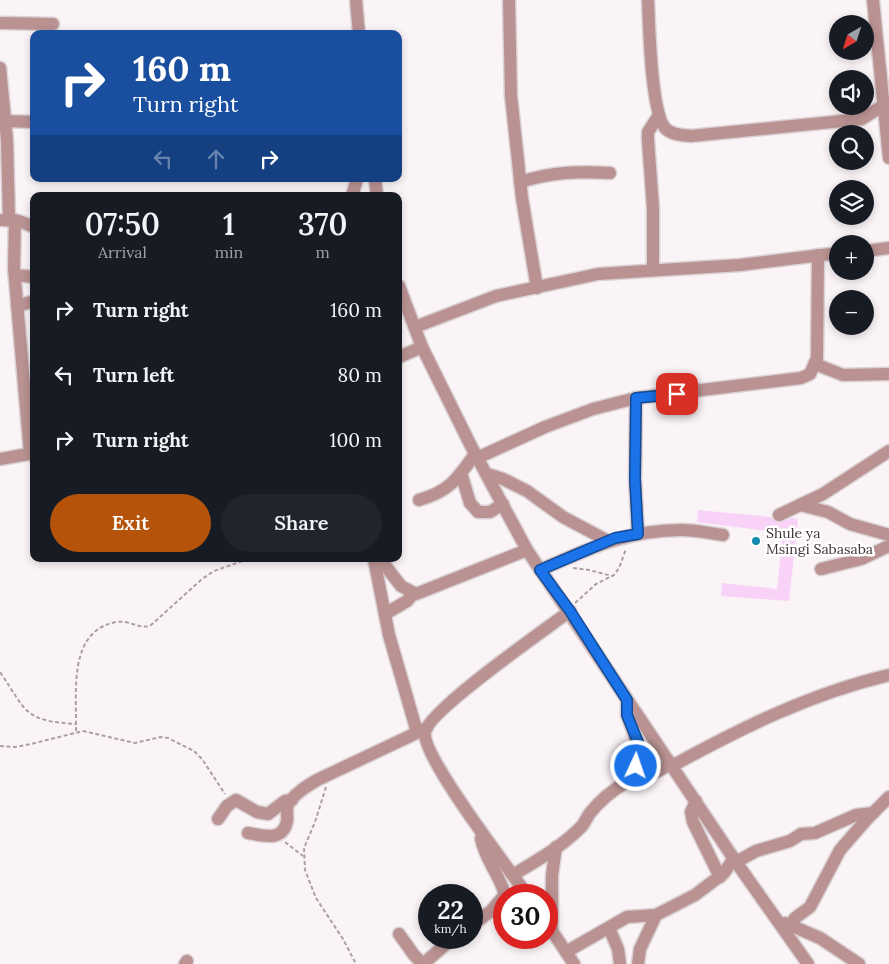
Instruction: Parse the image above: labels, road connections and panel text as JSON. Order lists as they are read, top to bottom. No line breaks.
{"places":["Shule ya Msingi Sabasaba"],"north":"bottom left","page":{"map_buttons":["+","−"],"turn":["160 m","Turn right"],"eta":["07:50","Arrival","1","min","370","m"],"list":[{"name":"Turn right","value":"160 m"},{"name":"Turn left","value":"80 m"},{"name":"Turn right","value":"100 m"}],"buttons":["Exit","Share"],"speed":"22 km/h","limit":"30"}}
